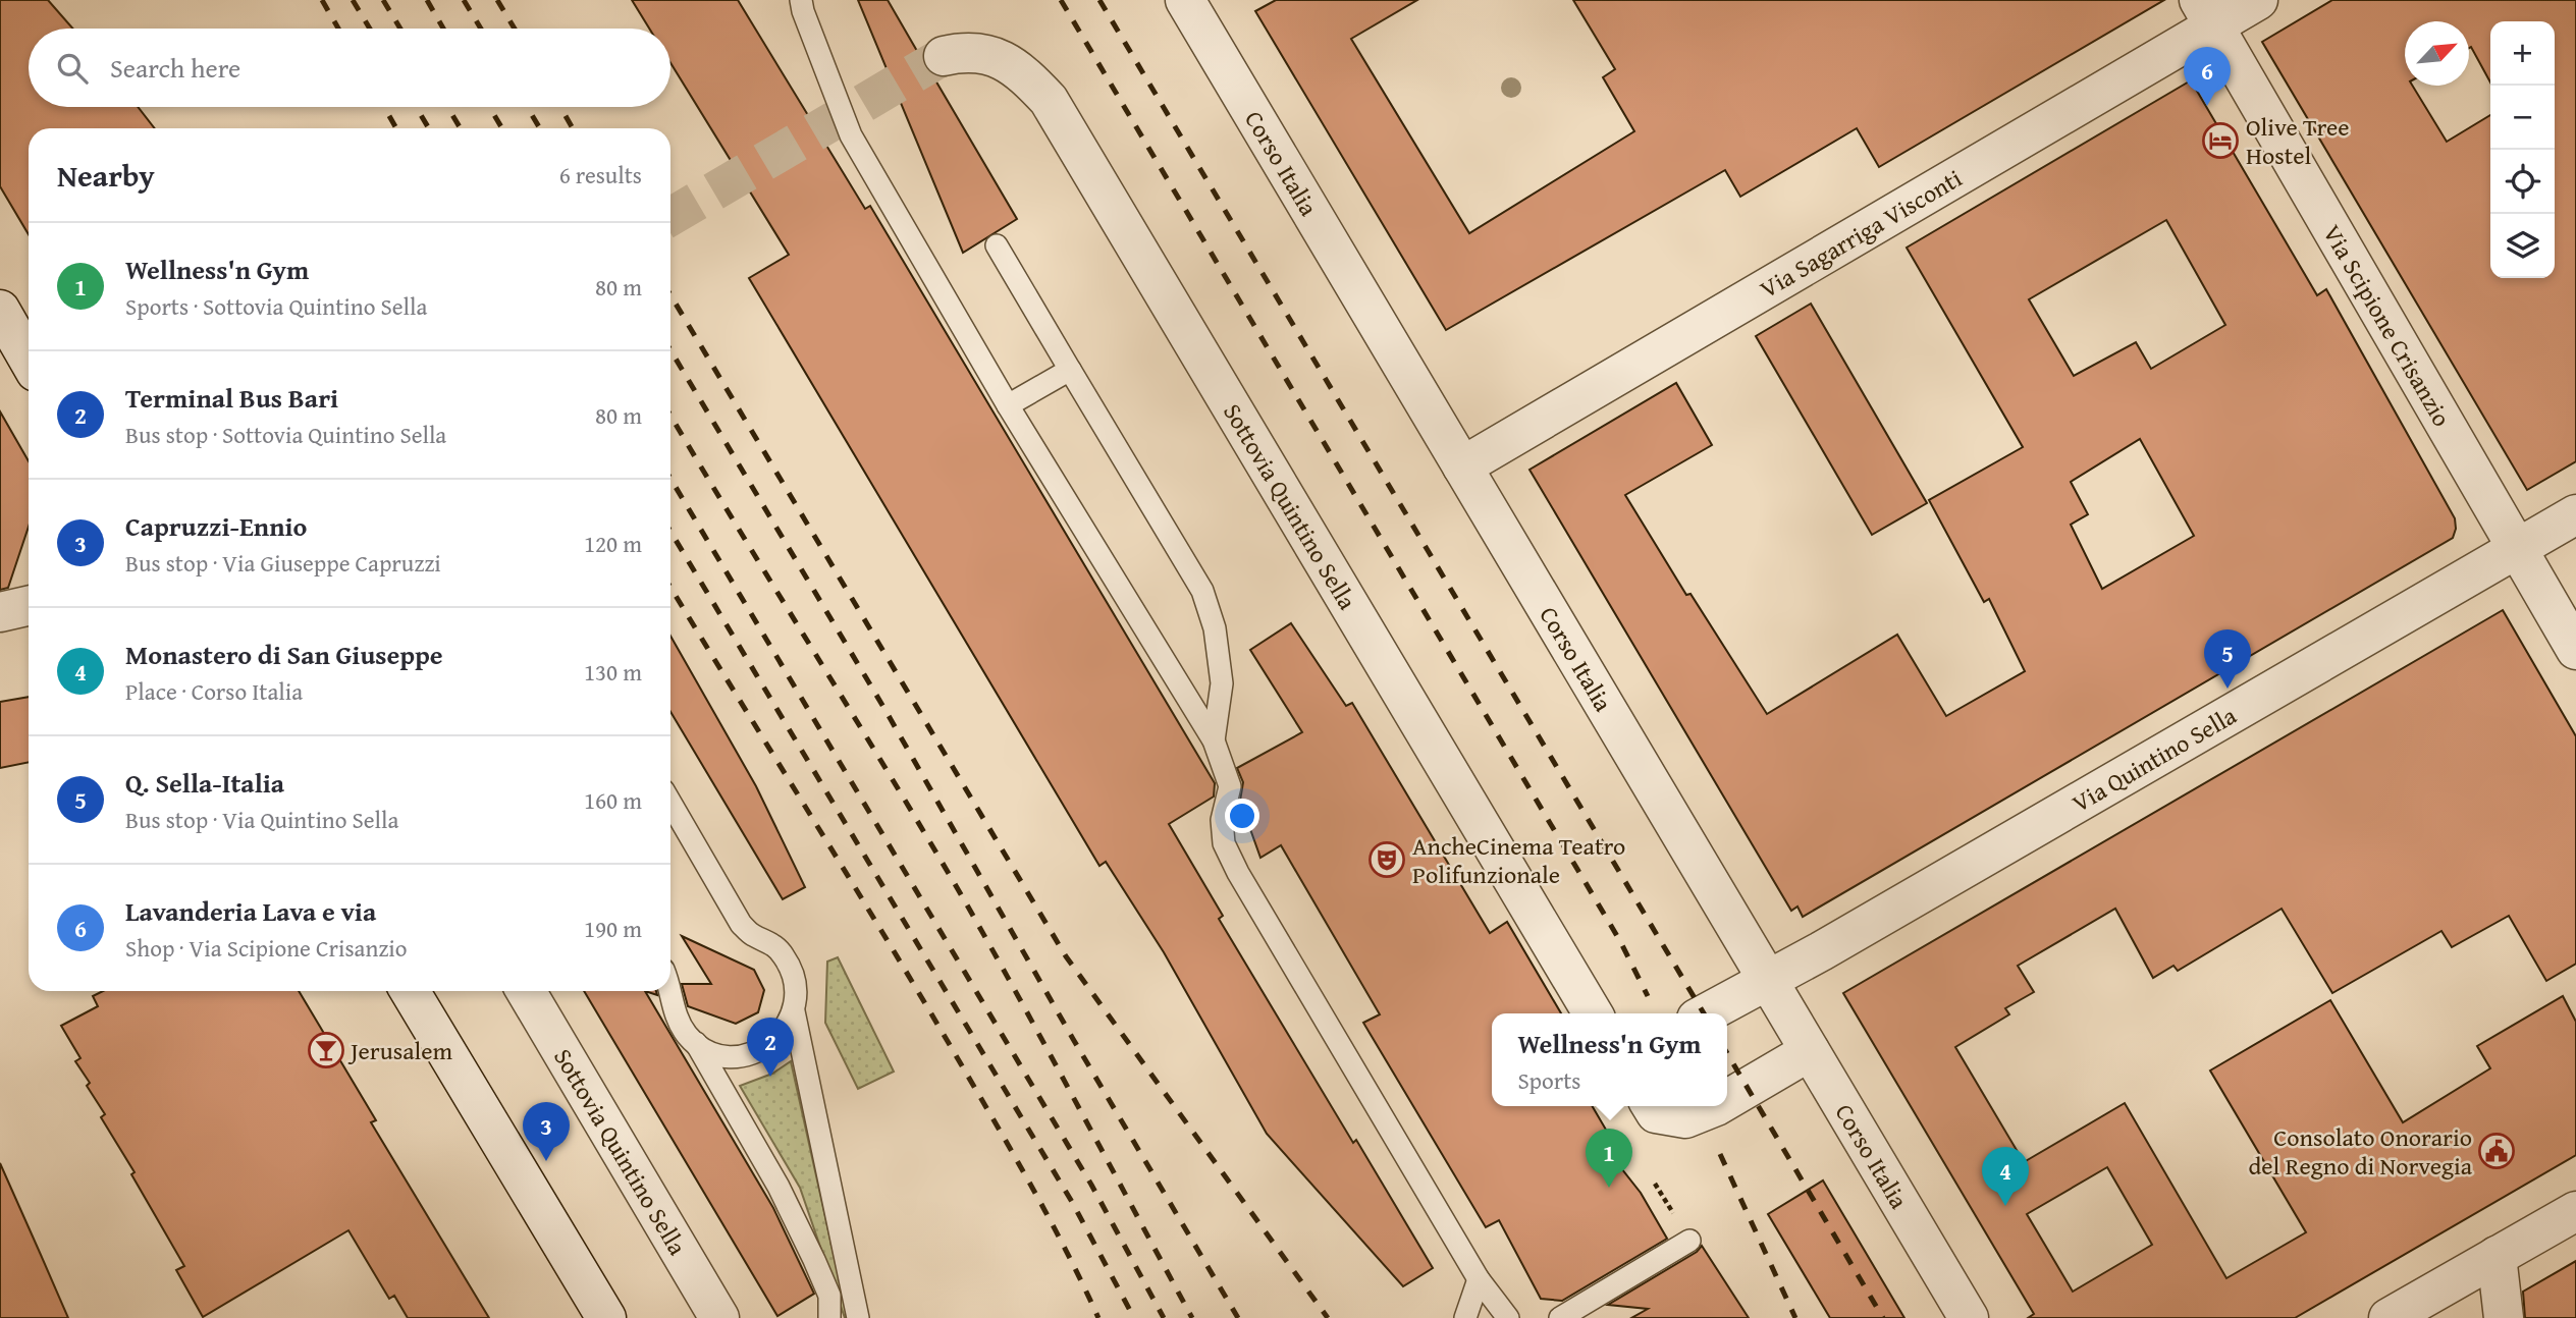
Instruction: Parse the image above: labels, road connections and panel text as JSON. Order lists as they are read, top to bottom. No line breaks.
{"streets":{"street":["Corso Italia","Via Sagarriga Visconti","Via Scipione Crisanzio","Sottovia Quintino Sella","Via Quintino Sella"]},"crossings":[["Corso Italia","Via Sagarriga Visconti"],["Corso Italia","Via Quintino Sella"],["Via Sagarriga Visconti","Via Scipione Crisanzio"],["Via Scipione Crisanzio","Via Quintino Sella"]],"places":{"hotel":["Olive Tree Hostel"],"theatre":["AncheCinema Teatro Polifunzionale"],"bar":["Jerusalem"],"public building":["Consolato Onorario del Regno di Norvegia"]},"north":"top right","page":{"map_buttons":["+","−"],"search":"Search here","pins":["6","5","2","3","1","4"],"heading":["Nearby","6 results"],"list":[{"mark":"1","name":"Wellness'n Gym","note":"Sports · Sottovia Quintino Sella","value":"80 m"},{"mark":"2","name":"Terminal Bus Bari","note":"Bus stop · Sottovia Quintino Sella","value":"80 m"},{"mark":"3","name":"Capruzzi-Ennio","note":"Bus stop · Via Giuseppe Capruzzi","value":"120 m"},{"mark":"4","name":"Monastero di San Giuseppe","note":"Place · Corso Italia","value":"130 m"},{"mark":"5","name":"Q. Sella-Italia","note":"Bus stop · Via Quintino Sella","value":"160 m"},{"mark":"6","name":"Lavanderia Lava e via","note":"Shop · Via Scipione Crisanzio","value":"190 m"}],"popup":["Wellness'n Gym","Sports"]}}
